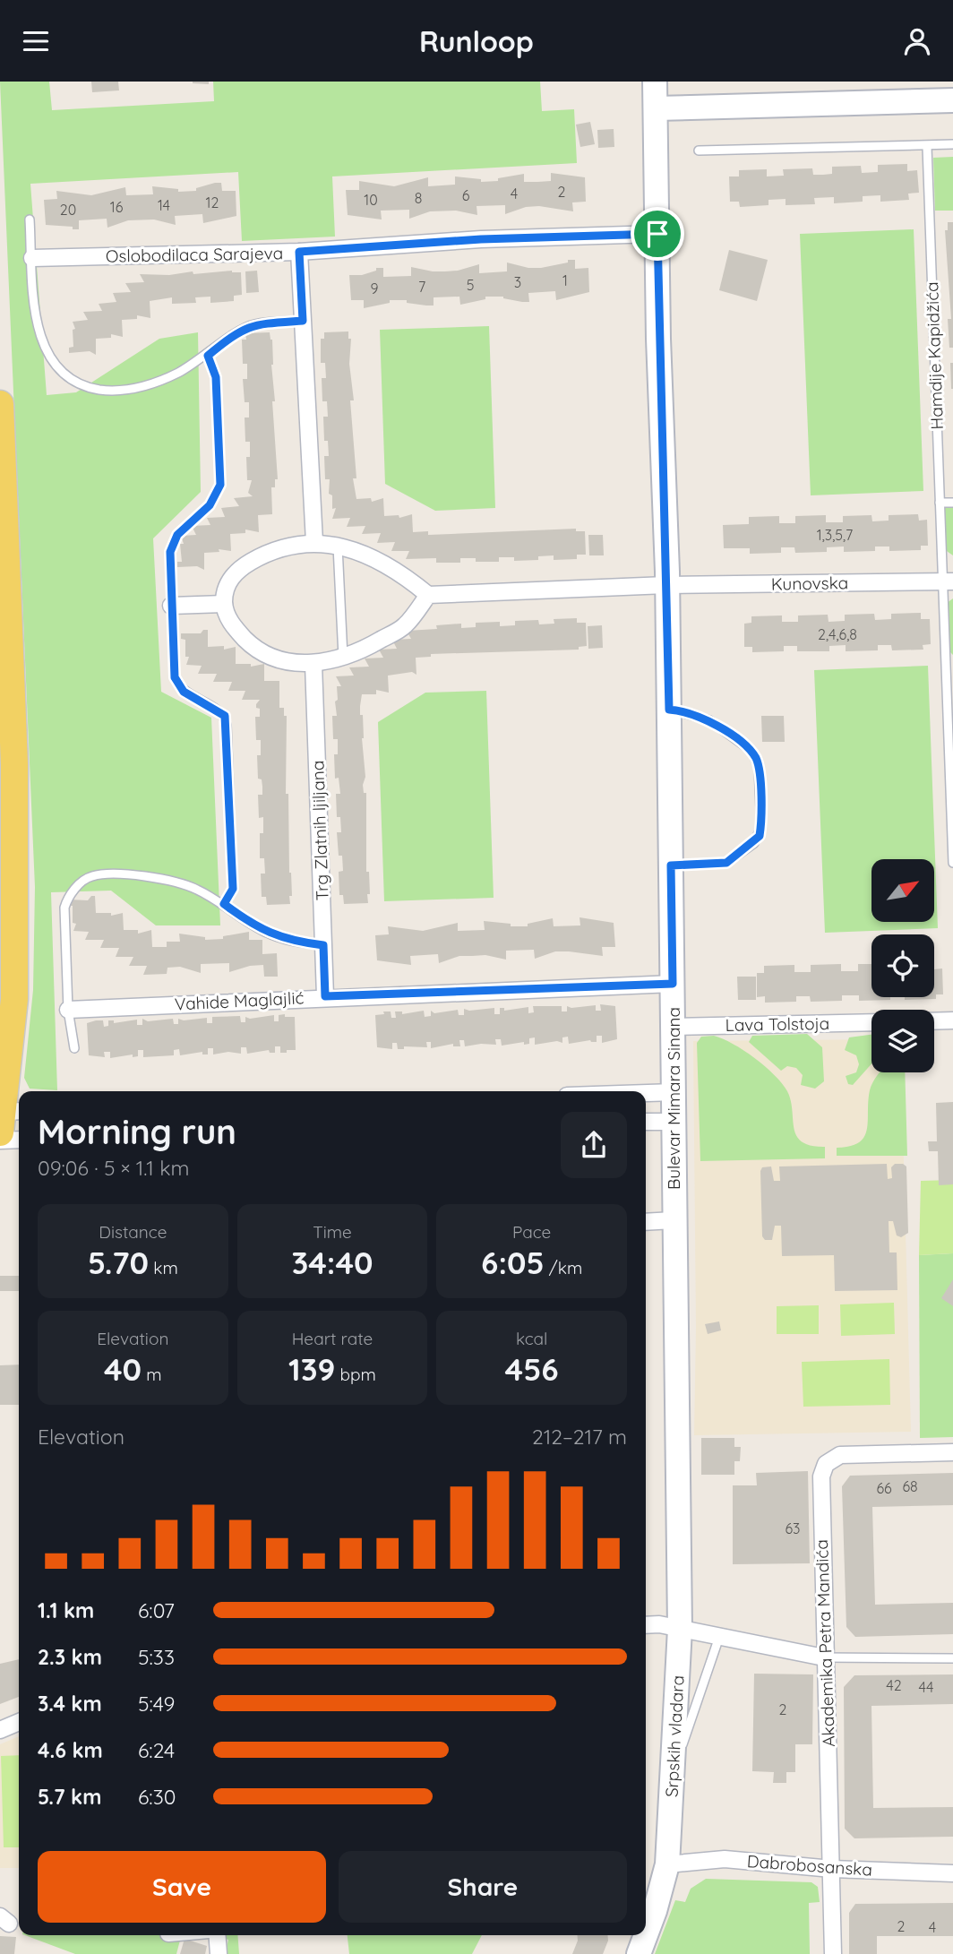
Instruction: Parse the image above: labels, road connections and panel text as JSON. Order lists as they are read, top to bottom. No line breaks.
{"streets":{"street":["Oslobodilaca Sarajeva","Kunovska","Trg Zlatnih ljiljana","Vahide Maglajlić","Lava Tolstoja","Bulevar Mimara Sinana","Akademika Petra Mandića","Srpskih vladara","Dabrobosanska"],"lane":["Hamdije Kapidžića"]},"crossings":[["Oslobodilaca Sarajeva","Bulevar Mimara Sinana"],["Hamdije Kapidžića","Kunovska"],["Kunovska","Bulevar Mimara Sinana"],["Trg Zlatnih ljiljana","Vahide Maglajlić"],["Vahide Maglajlić","Bulevar Mimara Sinana"],["Lava Tolstoja","Bulevar Mimara Sinana"],["Bulevar Mimara Sinana","Srpskih vladara"],["Akademika Petra Mandića","Dabrobosanska"],["Srpskih vladara","Dabrobosanska"]],"house_numbers":["2","4","6","8","10","12","14","16","20","1","3","5","7","9","1,3,5,7","2,4,6,8","68","66","63","42","44","2","2","4"],"north":"top right","page":{"header":"Runloop","heading":["Morning run","09:06 · 5 × 1.1 km"],"stats":[["Distance","5.70 km"],["Time","34:40"],["Pace","6:05 /km"],["Elevation","40 m"],["Heart rate","139 bpm"],["kcal","456"]],"chart":["Elevation","212–217 m"],"list":[{"name":"1.1 km","note":"6:07"},{"name":"2.3 km","note":"5:33"},{"name":"3.4 km","note":"5:49"},{"name":"4.6 km","note":"6:24"},{"name":"5.7 km","note":"6:30"}],"buttons":["Save","Share"]}}
